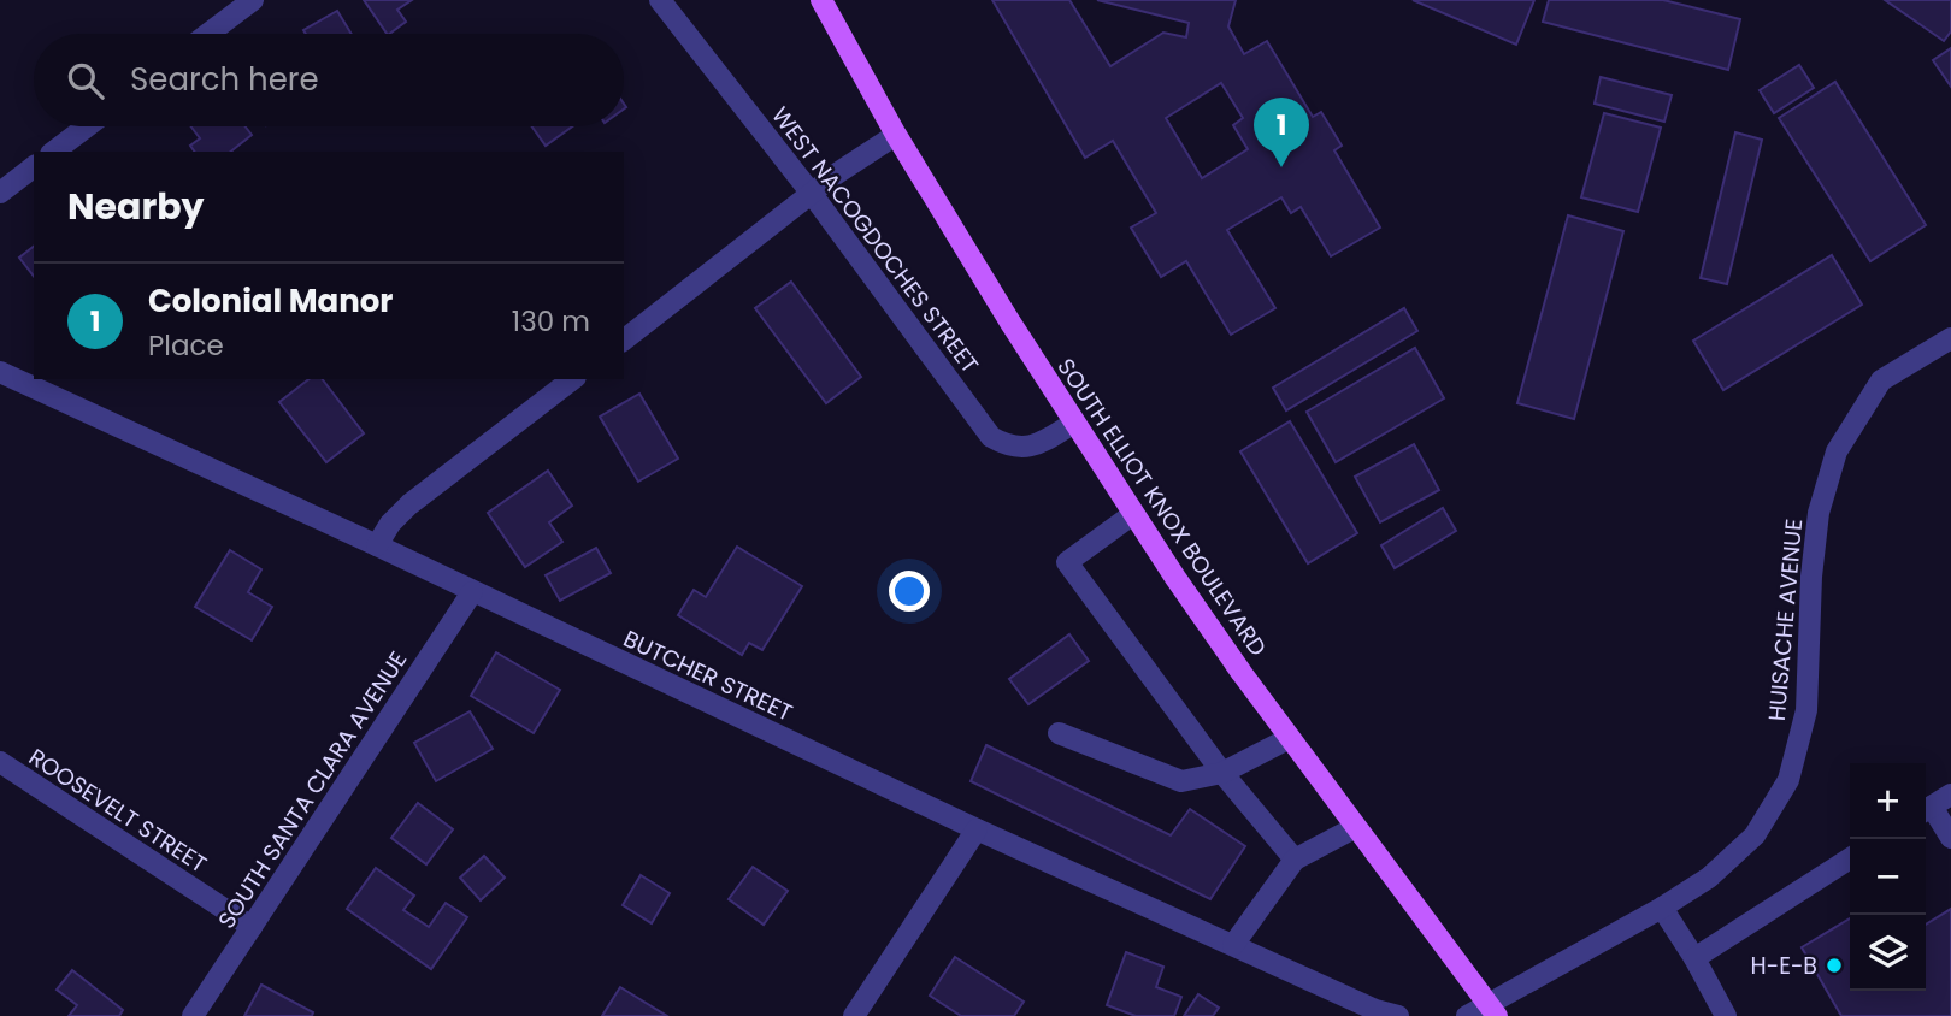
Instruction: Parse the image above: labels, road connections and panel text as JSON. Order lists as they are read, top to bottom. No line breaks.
{"streets":{"main road":["SOUTH ELLIOT KNOX BOULEVARD"],"street":["WEST NACOGDOCHES STREET","HUISACHE AVENUE","BUTCHER STREET","SOUTH SANTA CLARA AVENUE","ROOSEVELT STREET"]},"crossings":[["WEST NACOGDOCHES STREET","SOUTH ELLIOT KNOX BOULEVARD"],["SOUTH ELLIOT KNOX BOULEVARD","HUISACHE AVENUE"],["BUTCHER STREET","SOUTH SANTA CLARA AVENUE"],["SOUTH SANTA CLARA AVENUE","ROOSEVELT STREET"]],"places":["H-E-B"],"page":{"search":"Search here","pins":"1","heading":"Nearby","list":[{"mark":"1","name":"Colonial Manor","note":"Place","value":"130 m"}],"map_buttons":["+","−"]}}
